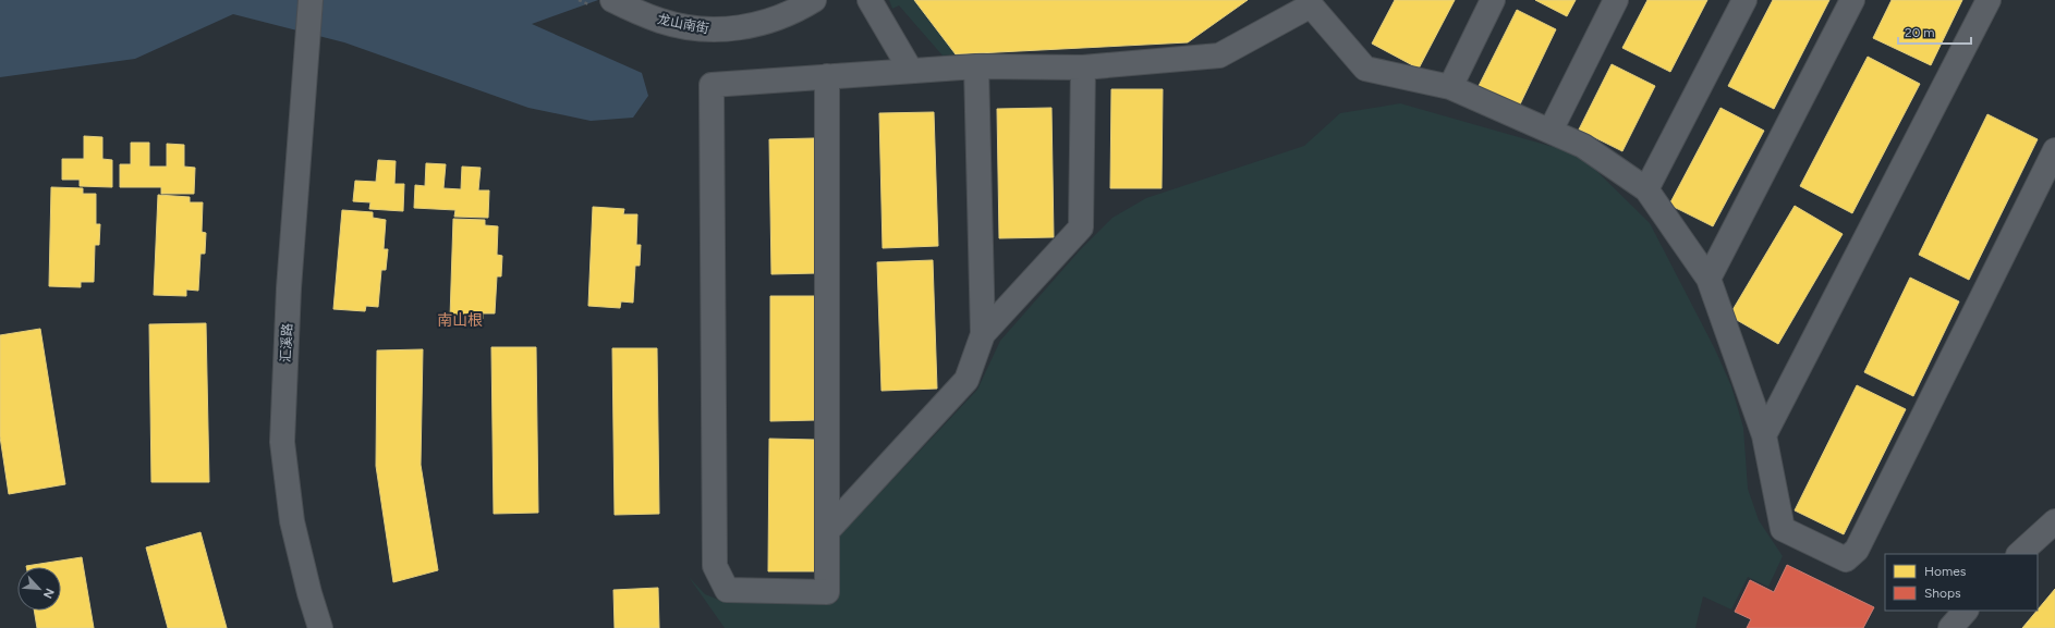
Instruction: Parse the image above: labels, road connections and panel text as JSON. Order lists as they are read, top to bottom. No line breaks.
{"streets":{"street":["龙山南街","汇溪路"]},"districts":["南山根"],"legend":["Homes","Shops"],"scale_bar":"20 m","north":"bottom right"}
